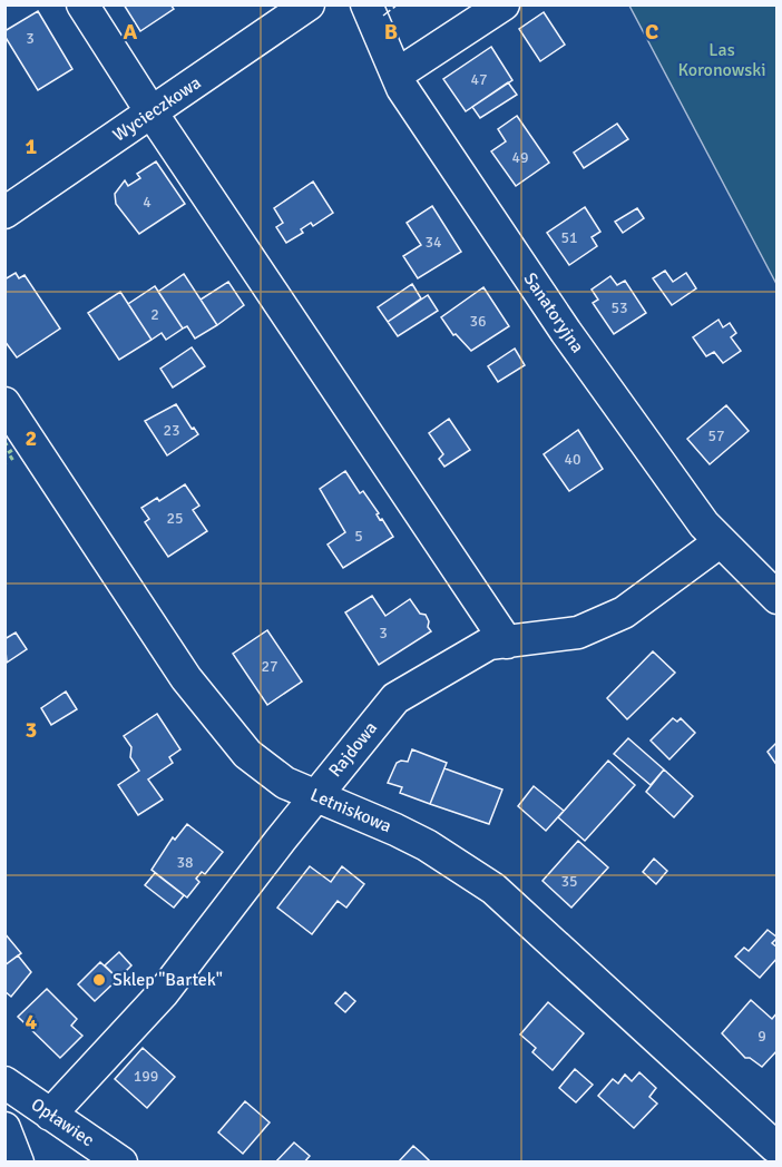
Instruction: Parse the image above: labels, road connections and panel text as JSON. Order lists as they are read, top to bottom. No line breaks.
{"streets":{"street":["Wycieczkowa","Sanatoryjna","Rajdowa","Letniskowa","Opławiec"]},"crossings":[["Sanatoryjna","Rajdowa"],["Rajdowa","Letniskowa"],["Rajdowa","Opławiec"]],"parks":["Las Koronowski"],"places":["Sklep \"Bartek\""],"house_numbers":["3","47","49","4","51","34","53","2","36","23","57","40","25","5","3","27","38","35","9","199"],"grid":{"columns":["A","B","C"],"rows":["1","2","3","4"]}}
